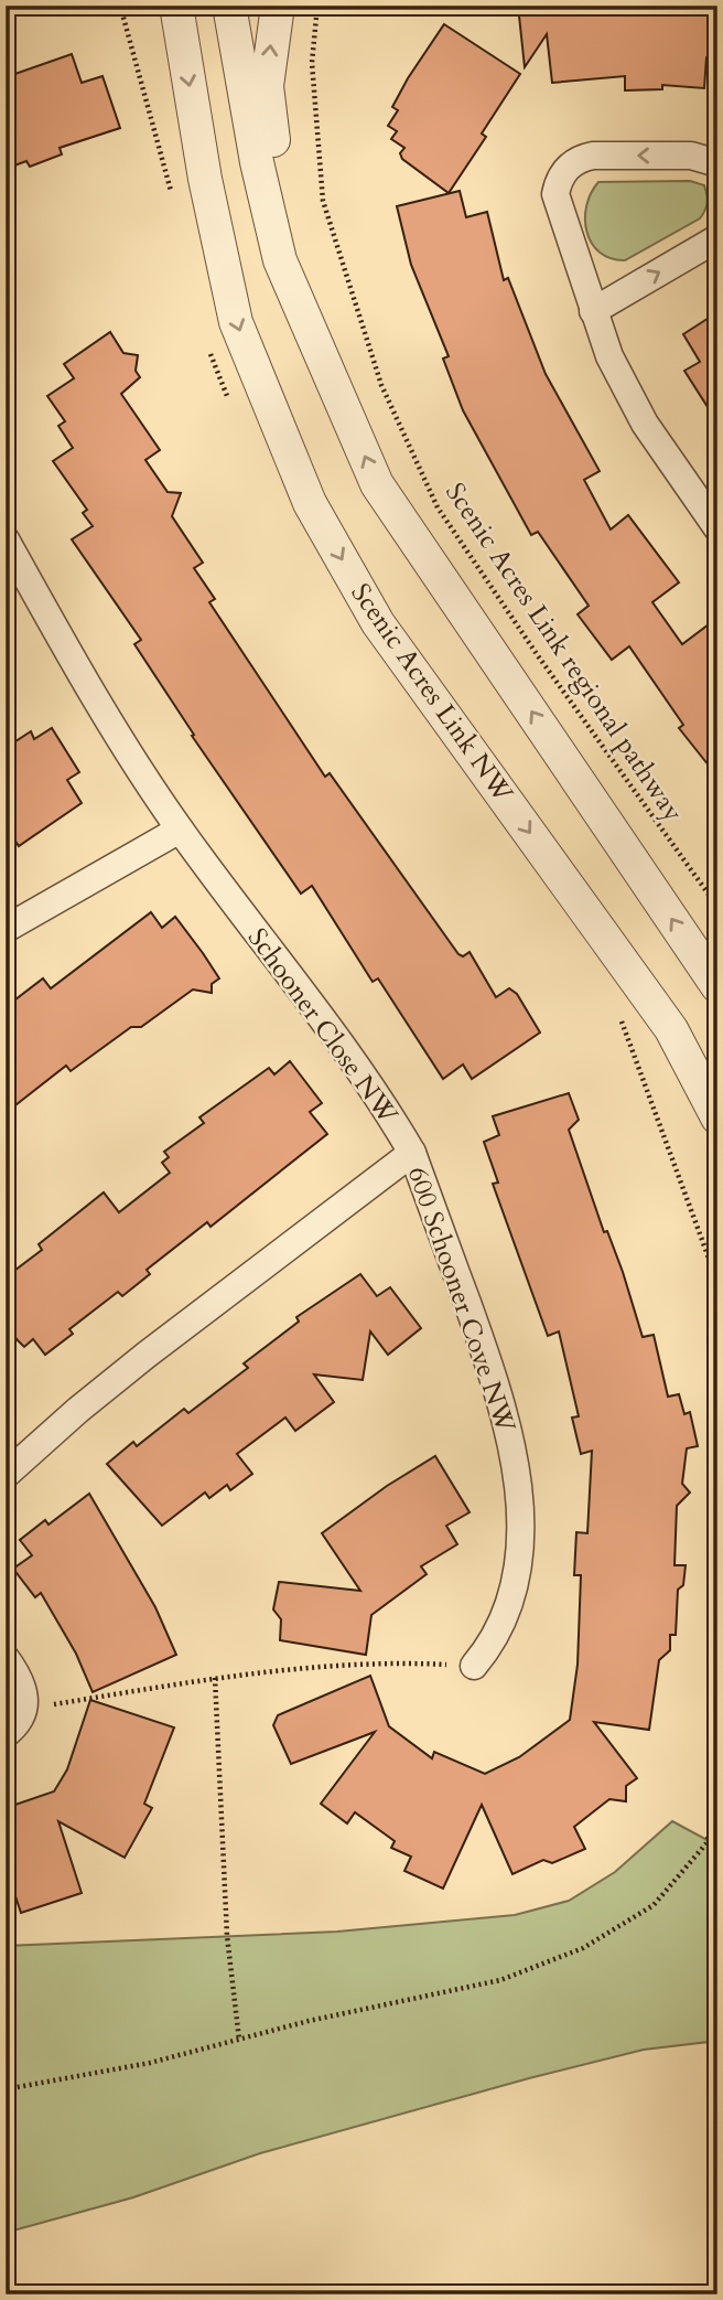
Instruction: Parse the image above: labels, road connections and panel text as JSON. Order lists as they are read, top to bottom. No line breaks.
{"streets":{"street":["Scenic Acres Link NW","Schooner Close NW","600 Schooner Cove NW"],"path":["Scenic Acres Link regional pathway"]},"crossings":[["Schooner Close NW","600 Schooner Cove NW"]]}
